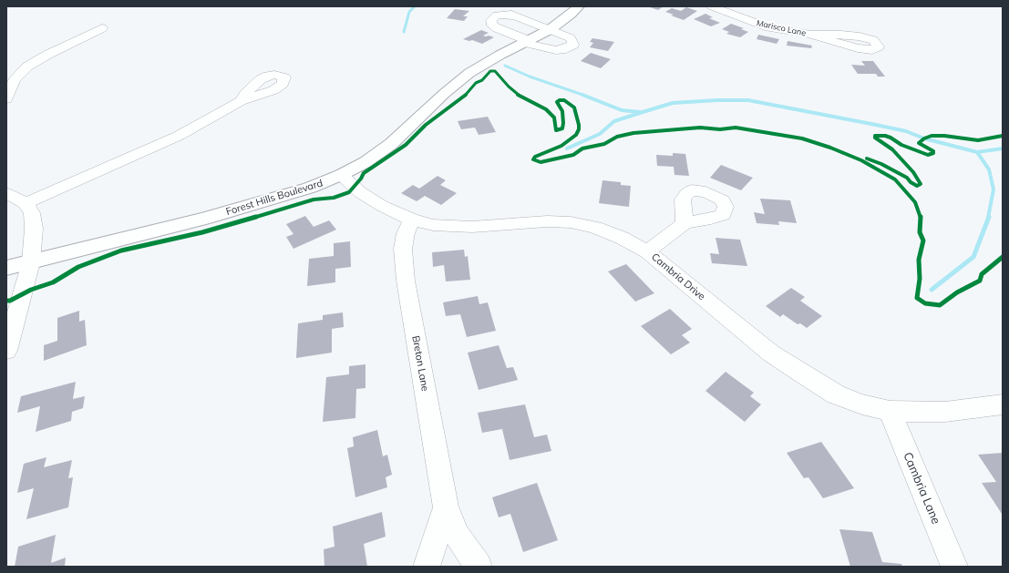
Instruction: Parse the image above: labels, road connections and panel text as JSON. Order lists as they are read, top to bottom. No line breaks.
{"streets":{"main road":["Forest Hills Boulevard"],"street":["Marisco Lane","Cambria Drive","Breton Lane","Cambria Lane"]},"crossings":[["Forest Hills Boulevard","Cambria Drive"],["Cambria Drive","Breton Lane"],["Cambria Drive","Cambria Lane"]]}
